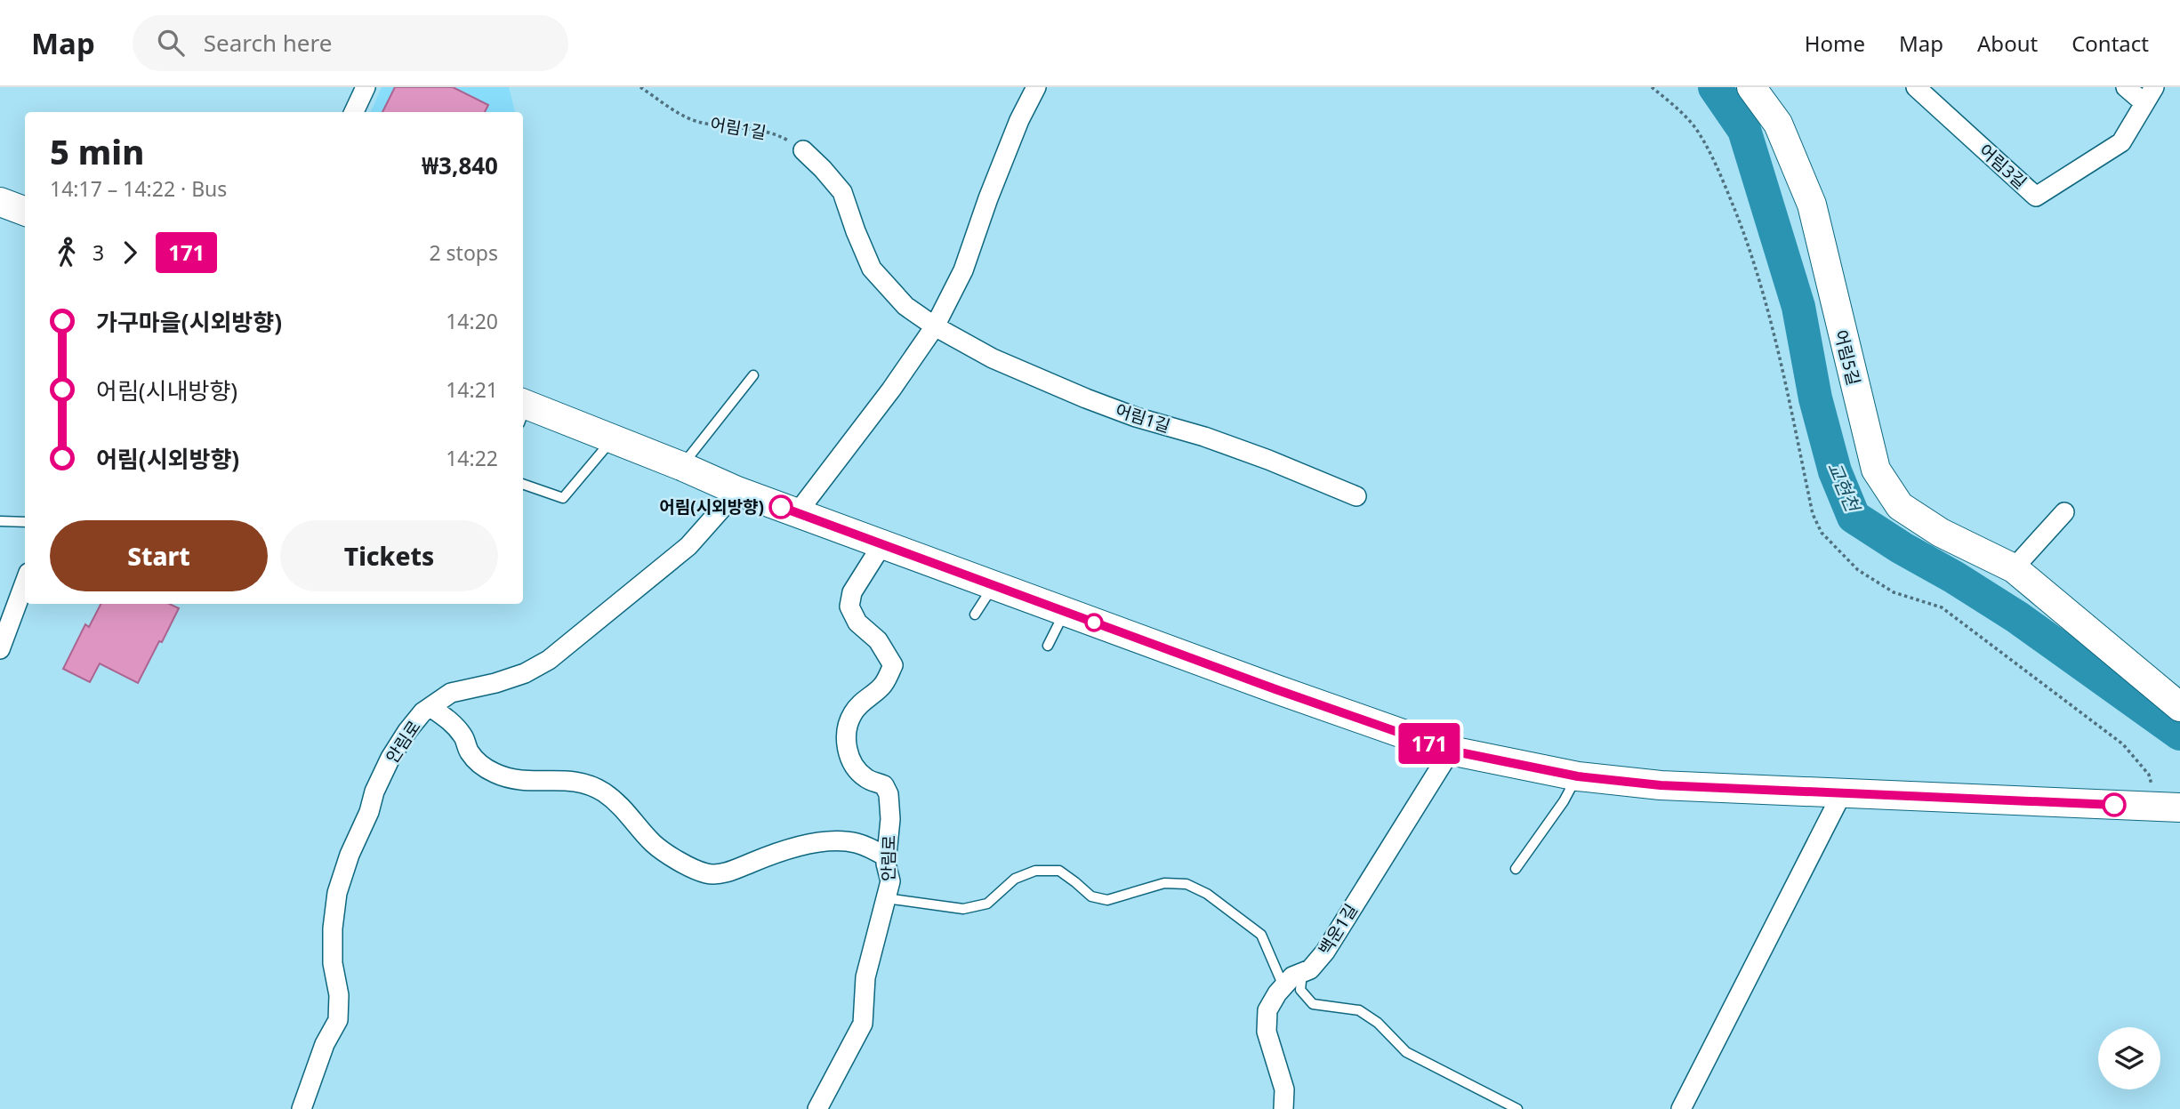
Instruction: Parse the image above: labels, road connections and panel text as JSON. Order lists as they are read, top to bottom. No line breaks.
{"streets":{"street":["어림1길","어림3길","어림5길","안림로","백운1길"]},"water":["교현천"],"places":["어림(시외방향)"],"lines":["bus line 171"],"page":{"header":"Map","search":"Search here","nav":["Home","Map","About","Contact"],"on_map":"171","heading":["5 min","14:17 – 14:22 · Bus","₩3,840"],"legs":["3","171","2 stops"],"list":[{"name":"가구마을(시외방향)","value":"14:20"},{"name":"어림(시내방향)","value":"14:21"},{"name":"어림(시외방향)","value":"14:22"}],"buttons":["Start","Tickets"]}}
